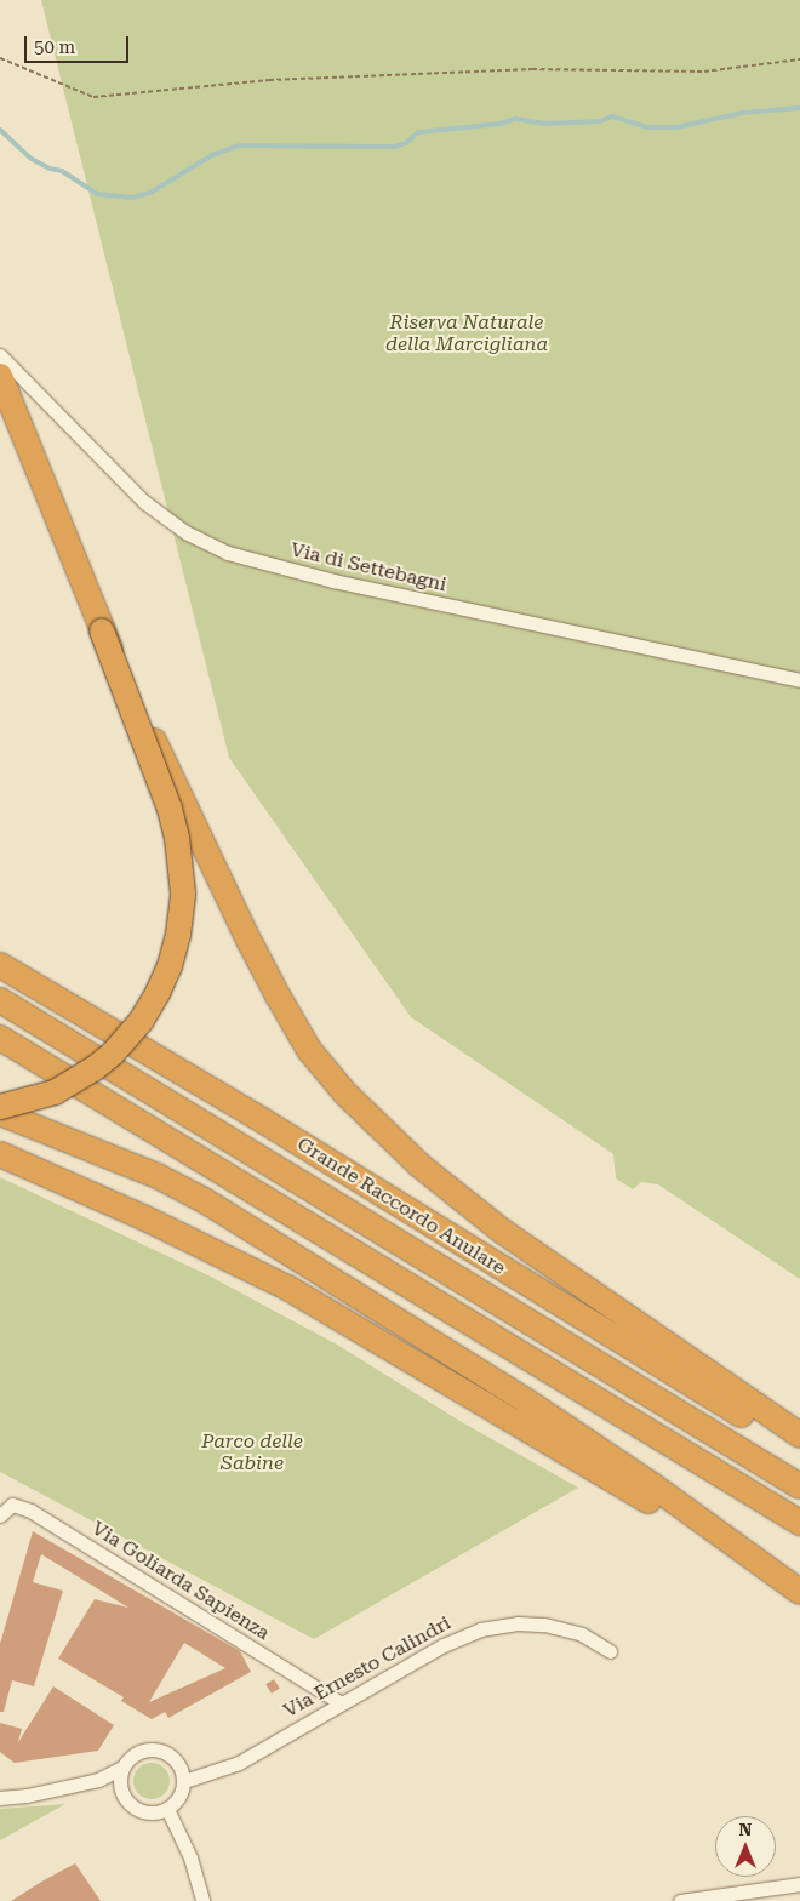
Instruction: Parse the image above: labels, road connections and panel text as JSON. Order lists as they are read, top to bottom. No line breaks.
{"streets":{"highway":["Grande Raccordo Anulare"],"street":["Via di Settebagni","Via Goliarda Sapienza","Via Ernesto Calindri"]},"crossings":[["Via Goliarda Sapienza","Via Ernesto Calindri"]],"parks":["Riserva Naturale della Marcigliana","Parco delle Sabine"],"scale_bar":"50 m","north":"top"}
